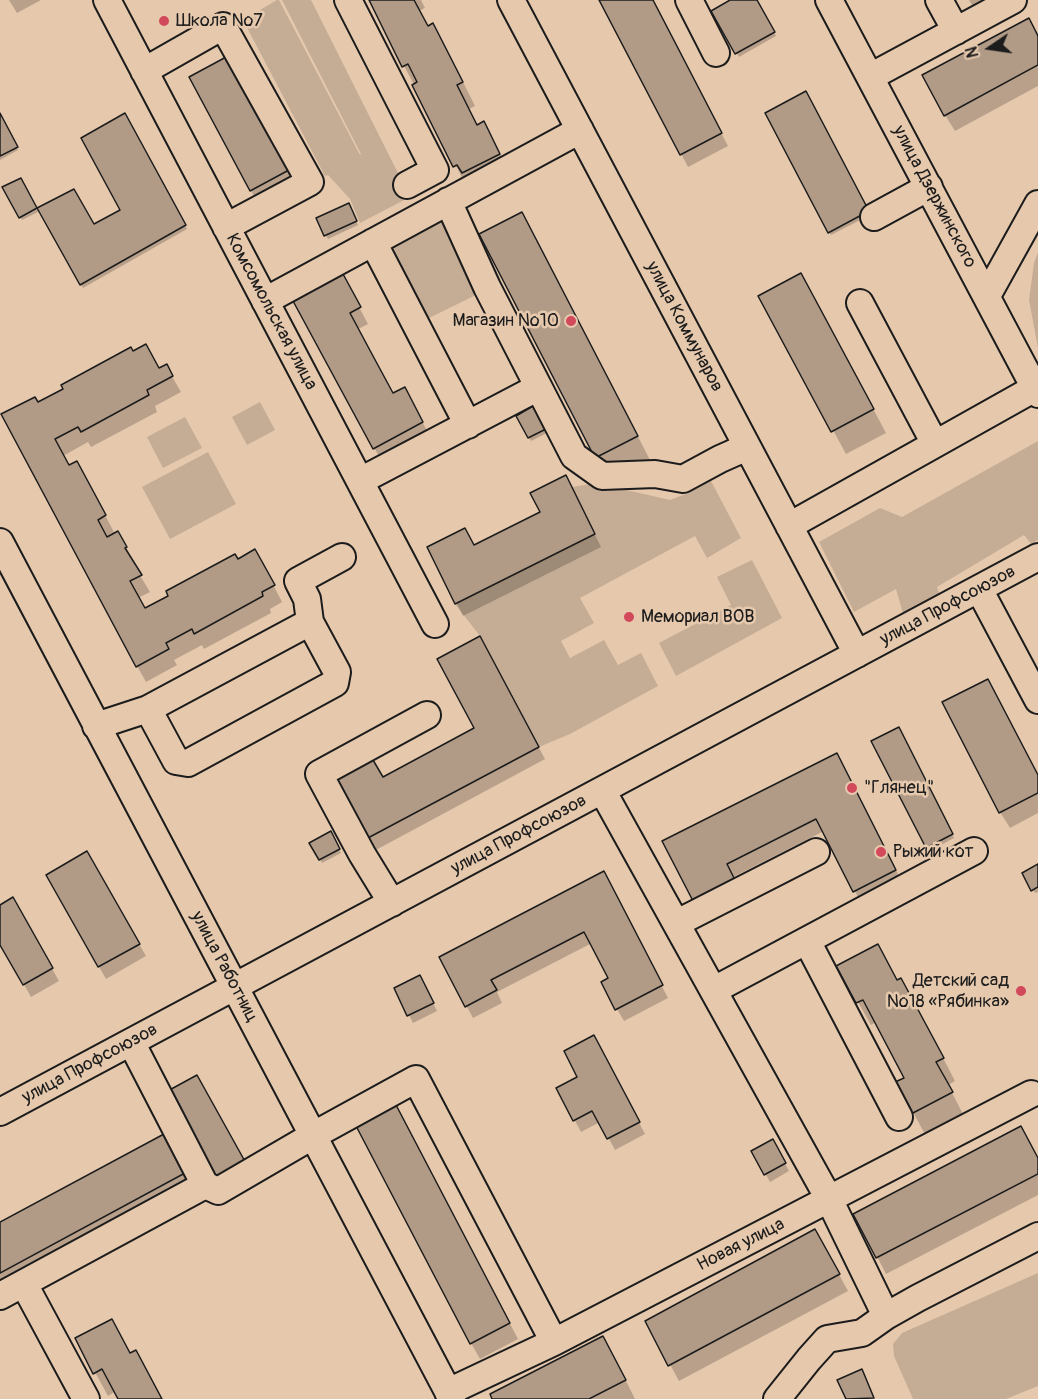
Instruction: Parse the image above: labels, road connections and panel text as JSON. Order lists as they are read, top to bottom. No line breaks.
{"streets":{"street":["улица Дзержинского","Комсомольская улица","улица Коммунаров","улица Профсоюзов","улица Работниц","Новая улица"]},"crossings":[["улица Коммунаров","улица Профсоюзов"],["улица Профсоюзов","улица Работниц"],["улица Работниц","Новая улица"]],"places":["Школа №7","Магазин №10","Мемориал ВОВ","\"Глянец\"","Рыжий кот","Детский сад №18 «Рябинка»"],"north":"left"}
